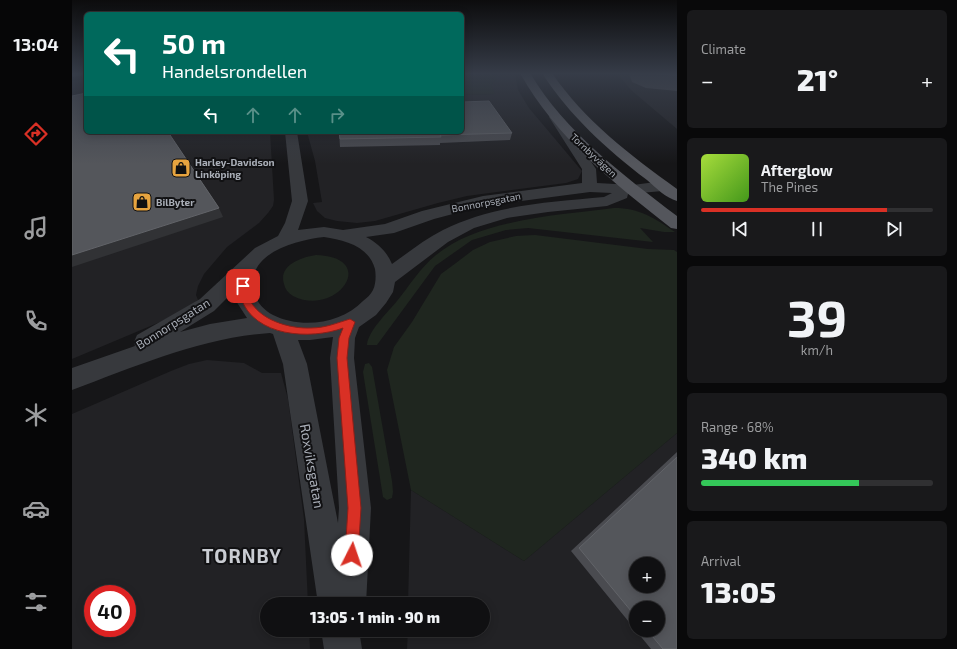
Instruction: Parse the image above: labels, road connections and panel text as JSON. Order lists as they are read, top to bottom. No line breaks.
{"streets":{"main road":["Tornbyvägen"],"street":["Bonnorpsgatan","Roxviksgatan"]},"crossings":[["Tornbyvägen","Bonnorpsgatan"],["Bonnorpsgatan","Roxviksgatan"]],"districts":["TORNBY"],"places":{"shop":["Harley-Davidson Linköping","BilByter"]},"page":{"tabs":"13:04","tile":["Climate",["39","km/h"],["Range · 68%","340 km"],["Arrival","13:05"]],"turn":["50 m","Handelsrondellen"],"heat":["−","21°","+"],"song":["Afterglow","The Pines"],"map_buttons":["+","−"],"limit":"40","trip":"13:05 · 1 min · 90 m"}}
